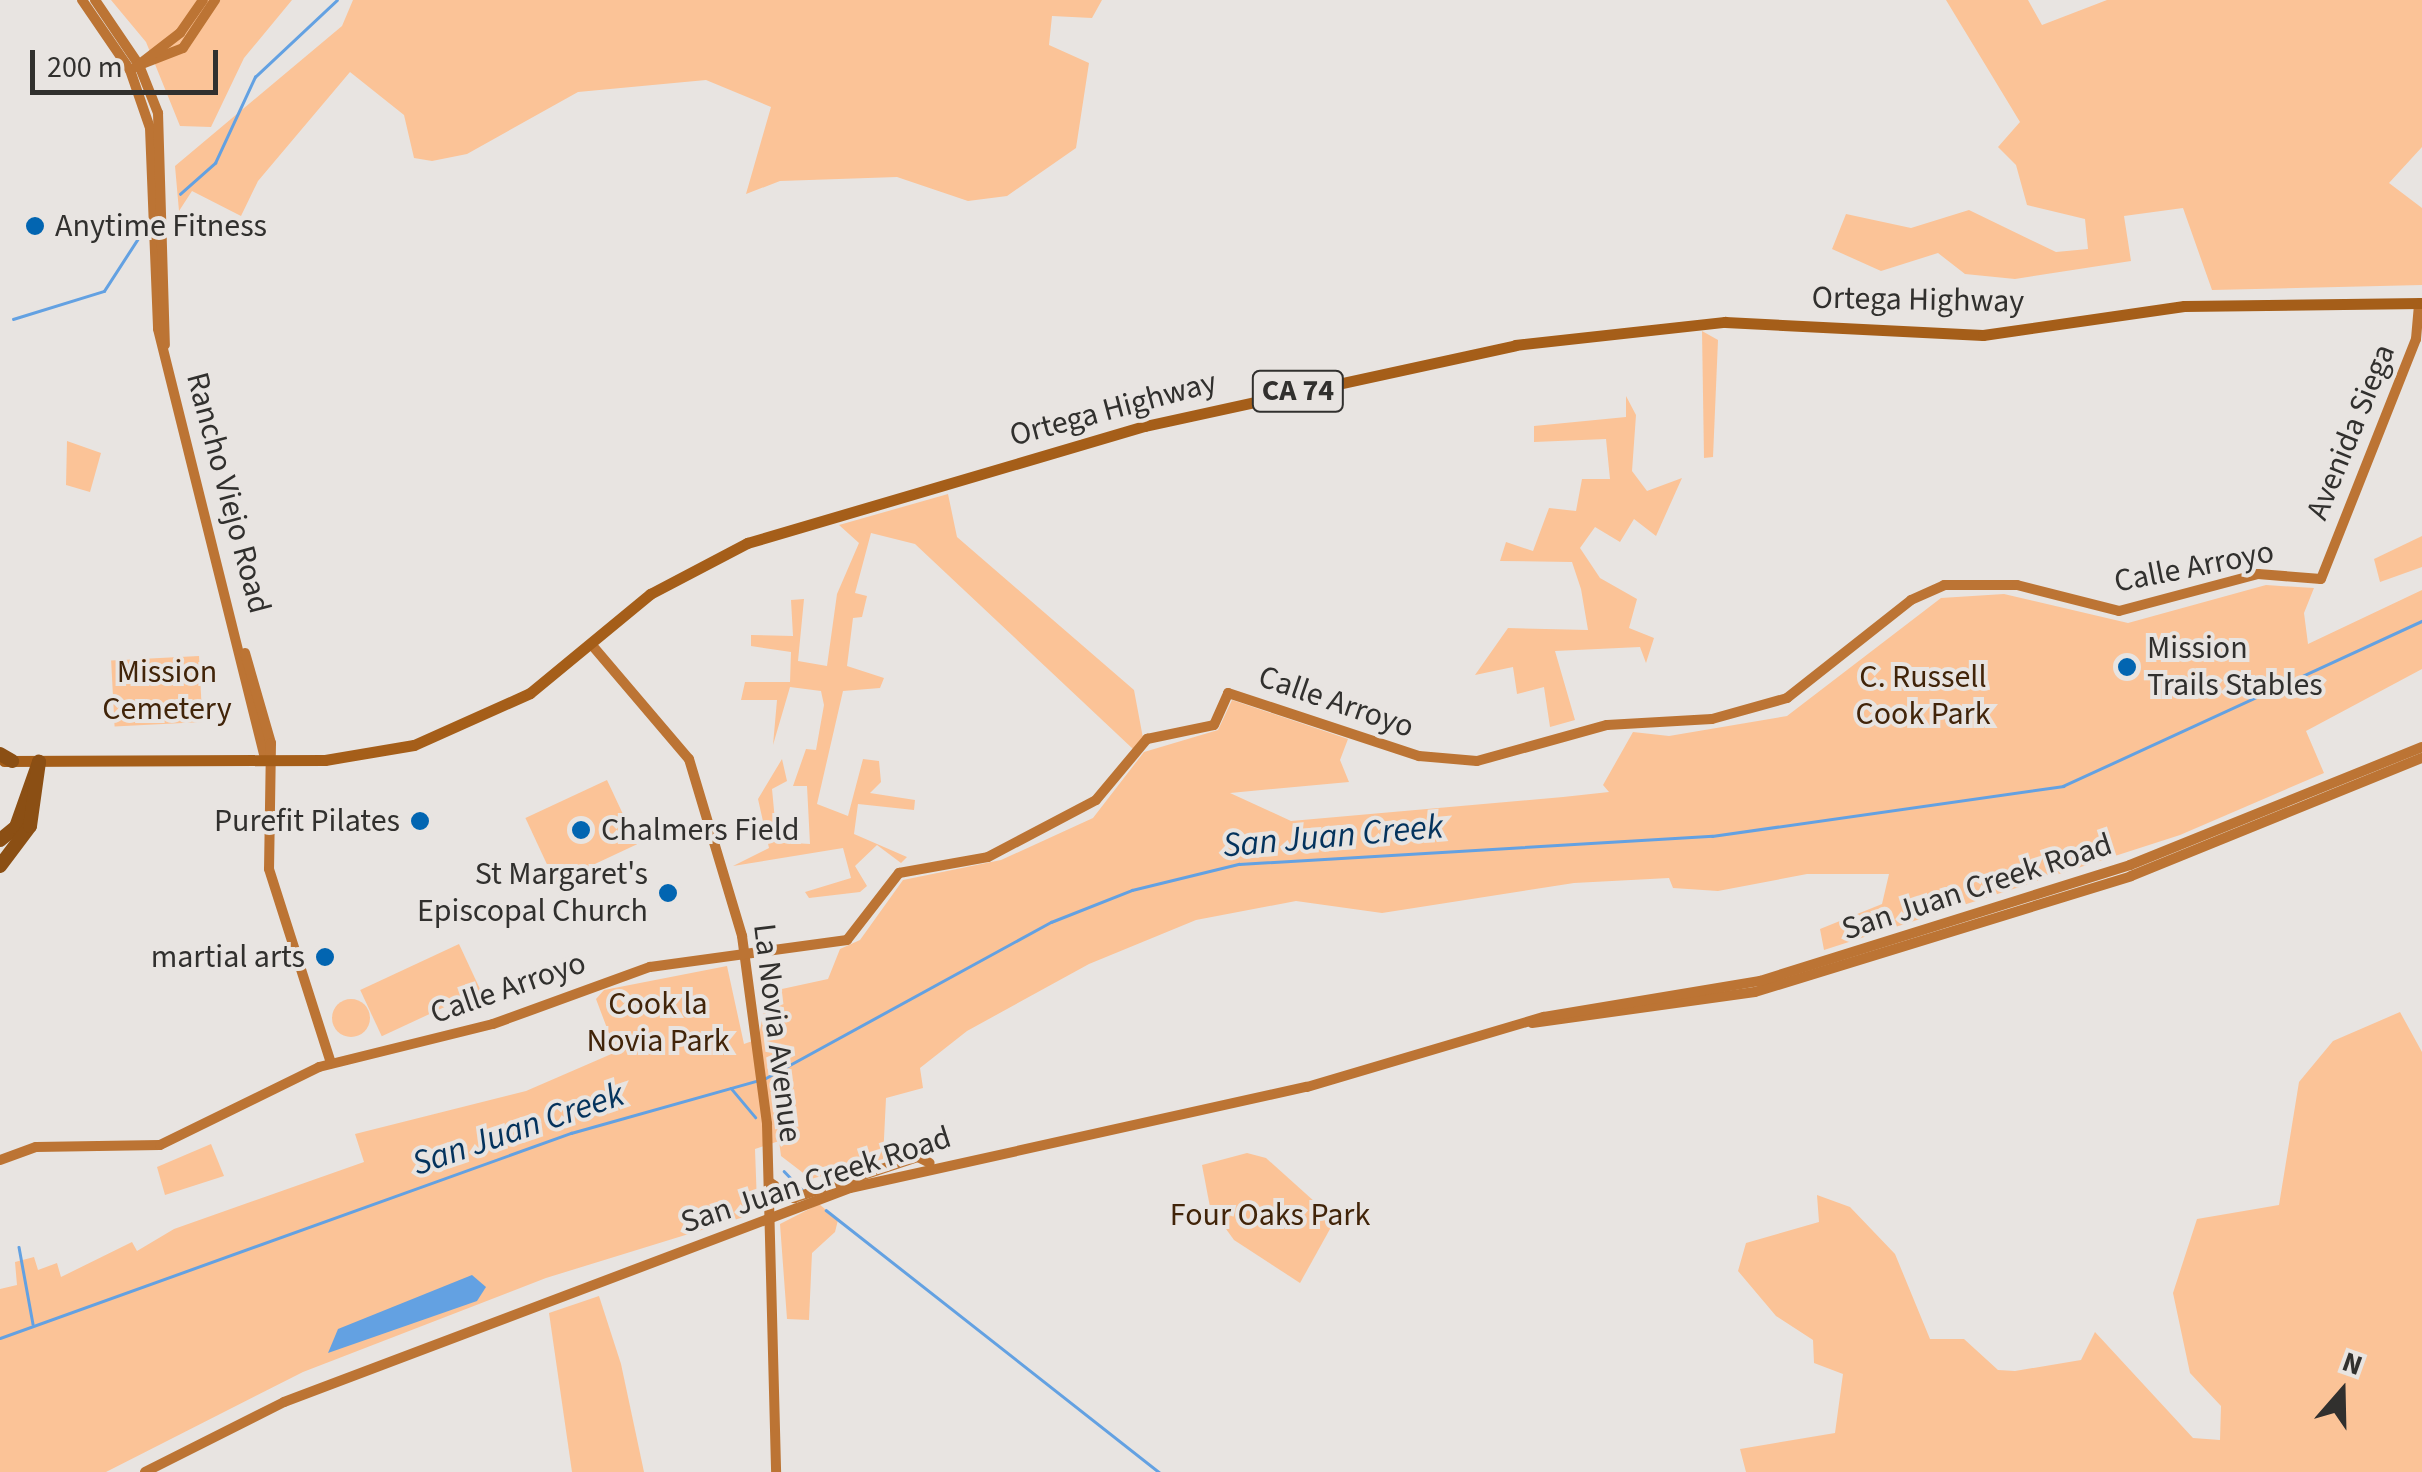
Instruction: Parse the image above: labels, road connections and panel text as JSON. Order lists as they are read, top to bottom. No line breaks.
{"streets":{"main road":["Ortega Highway","CA 74"],"street":["Avenida Siega","Rancho Viejo Road","Calle Arroyo","San Juan Creek Road","La Novia Avenue"]},"crossings":[["Ortega Highway","Avenida Siega"],["Ortega Highway","Rancho Viejo Road"],["Ortega Highway","La Novia Avenue"],["Avenida Siega","Calle Arroyo"],["Rancho Viejo Road","Calle Arroyo"],["Calle Arroyo","La Novia Avenue"],["San Juan Creek Road","La Novia Avenue"]],"water":["San Juan Creek"],"parks":["Mission Cemetery","C. Russell Cook Park","Cook la Novia Park","Four Oaks Park"],"places":["Anytime Fitness","Mission Trails Stables","Purefit Pilates","Chalmers Field","St Margaret's Episcopal Church","martial arts"],"scale_bar":"200 m","north":"top"}
